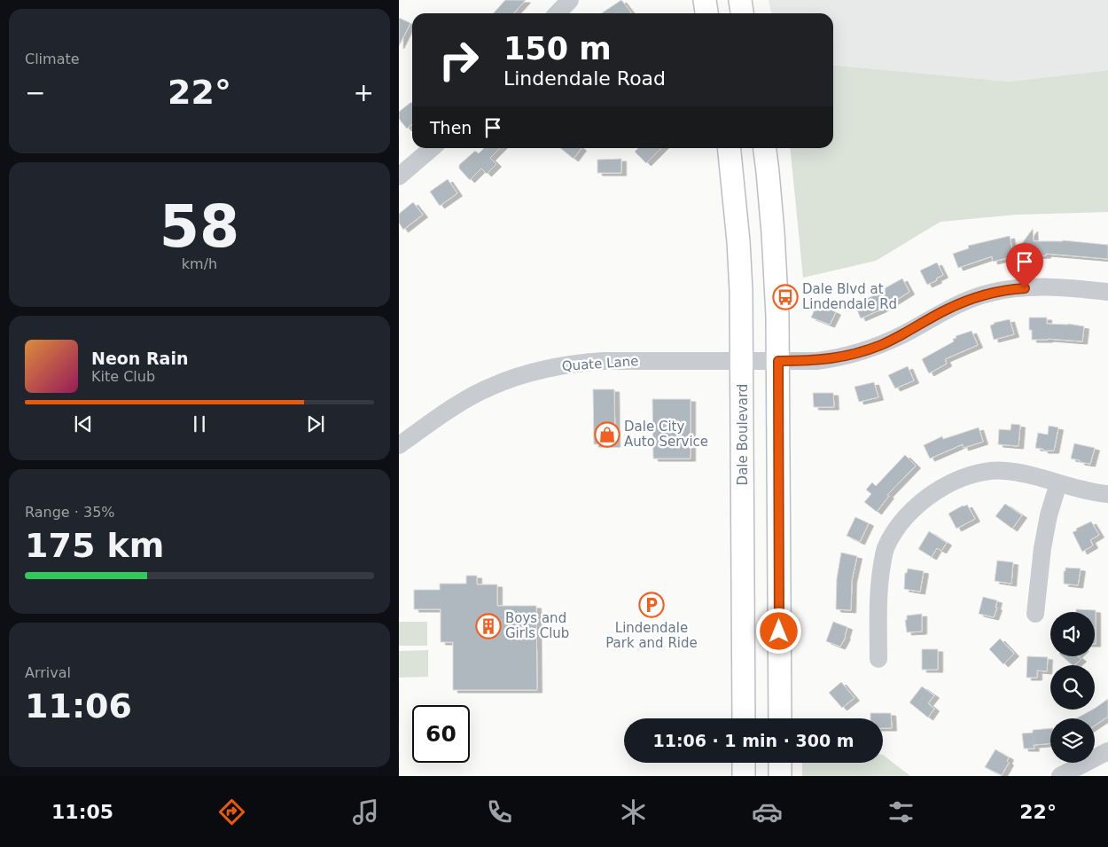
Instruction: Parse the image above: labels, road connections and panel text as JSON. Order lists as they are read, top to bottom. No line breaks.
{"streets":{"main road":["Dale Boulevard"],"street":["Quate Lane"]},"crossings":[["Quate Lane","Dale Boulevard"]],"places":{"bus stop":["Dale Blvd at Lindendale Rd"],"shop":["Dale City Auto Service"],"parking":["Lindendale Park and Ride"],"building":["Boys and Girls Club"]},"page":{"tile":["Climate",["58","km/h"],["Range · 35%","175 km"],["Arrival","11:06"]],"turn":["150 m","Lindendale Road"],"heat":["−","22°","+"],"then":"Then","song":["Neon Rain","Kite Club"],"limit":"60","trip":"11:06 · 1 min · 300 m","tabs":["11:05","22°"]}}
